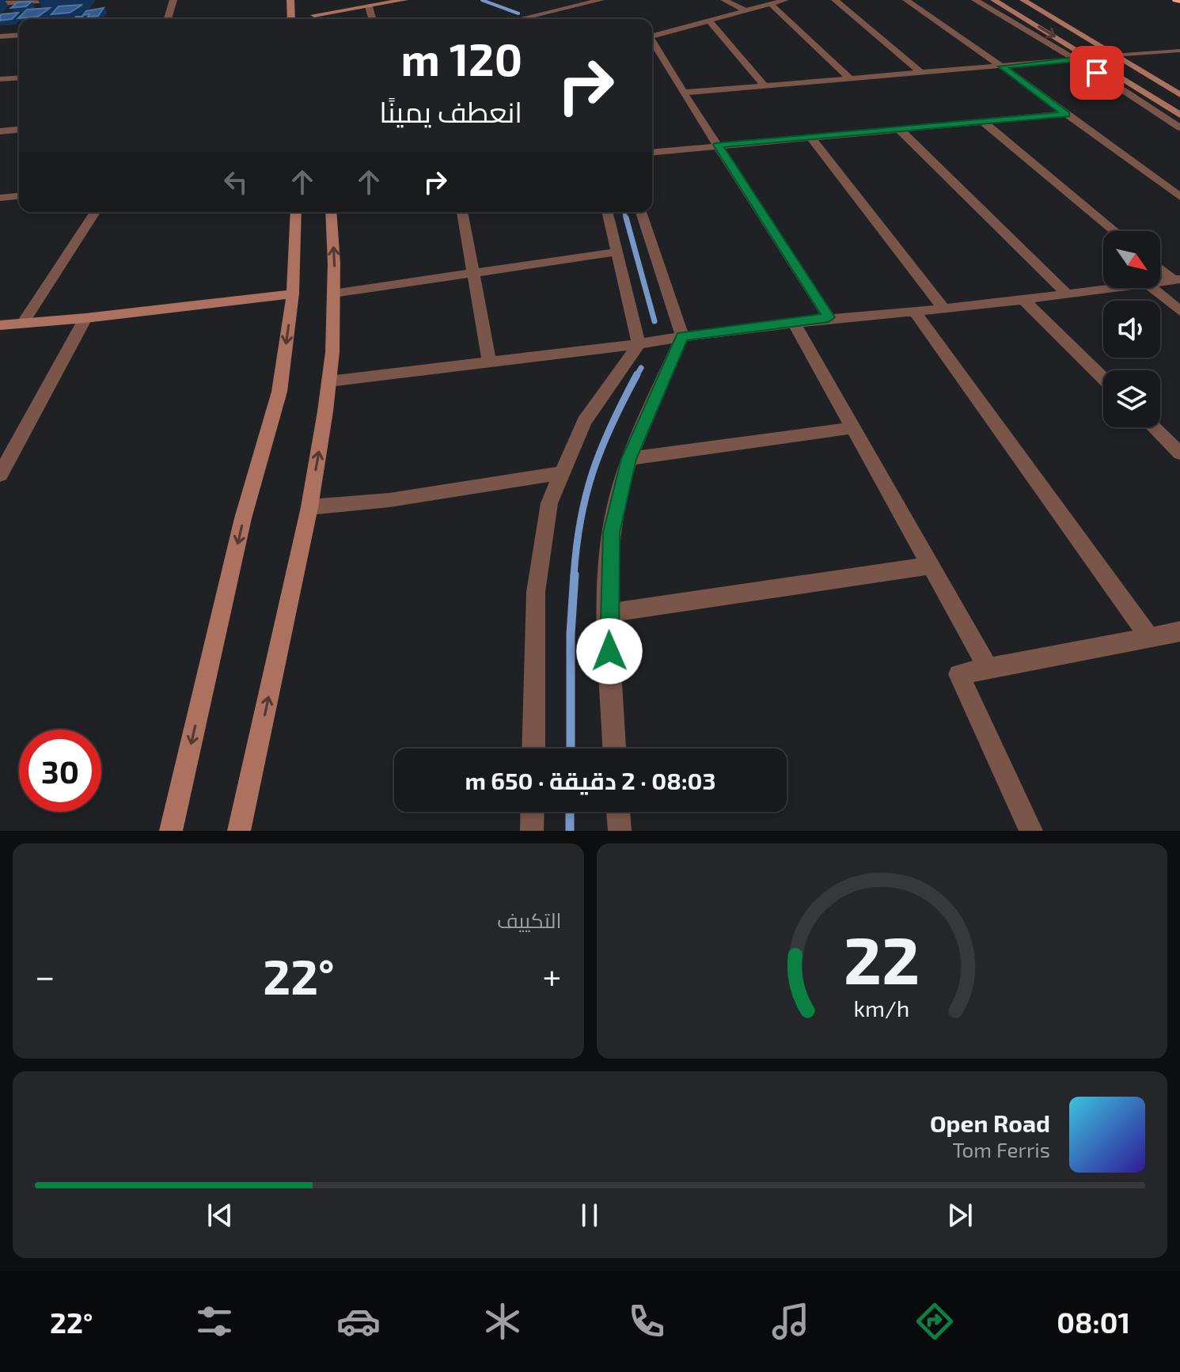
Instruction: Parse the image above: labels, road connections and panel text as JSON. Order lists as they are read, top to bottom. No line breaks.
{"north":"bottom right","page":{"turn":["120 m","انعطف يمينًا"],"limit":"30","trip":"08:03 · 2 دقيقة · 650 m","tile":"التكييف","heat":["−","22°","+"],"song":["Open Road","Tom Ferris"],"tabs":["08:01","22°"],"gauge":["22","km/h"]}}
